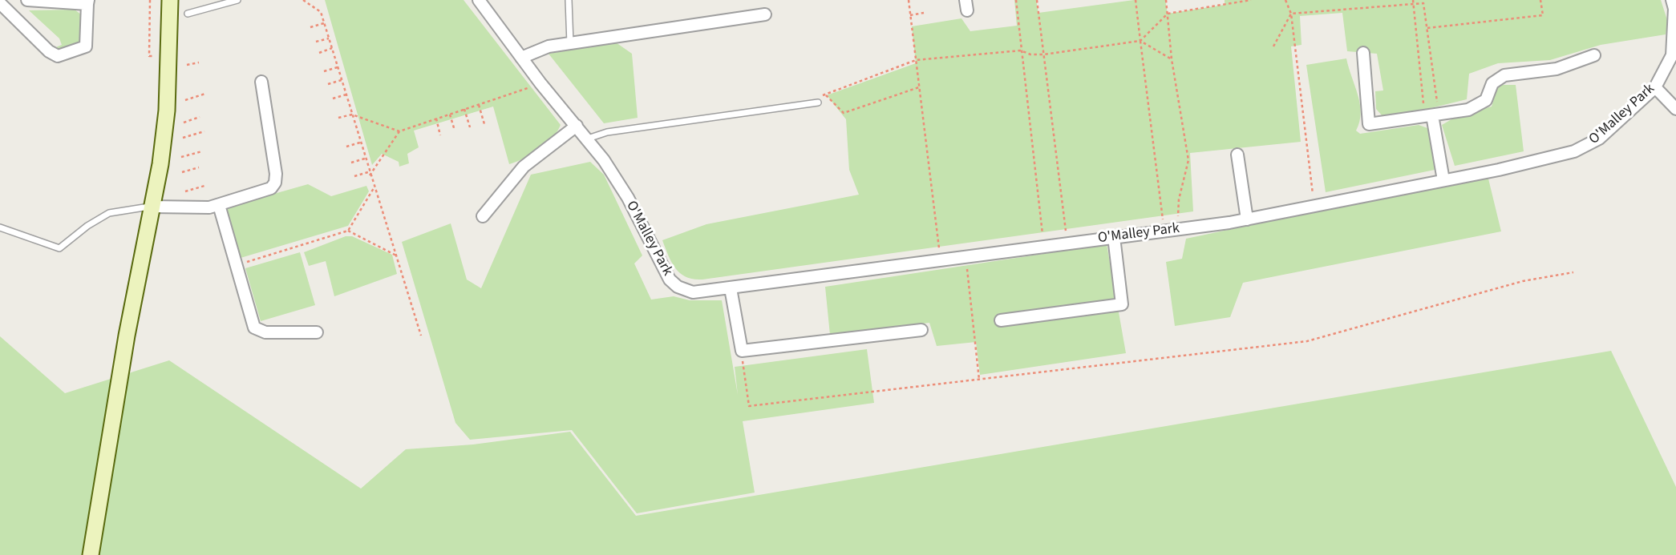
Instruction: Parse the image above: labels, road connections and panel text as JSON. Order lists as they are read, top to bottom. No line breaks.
{"streets":{"street":["O'Malley Park"]}}
